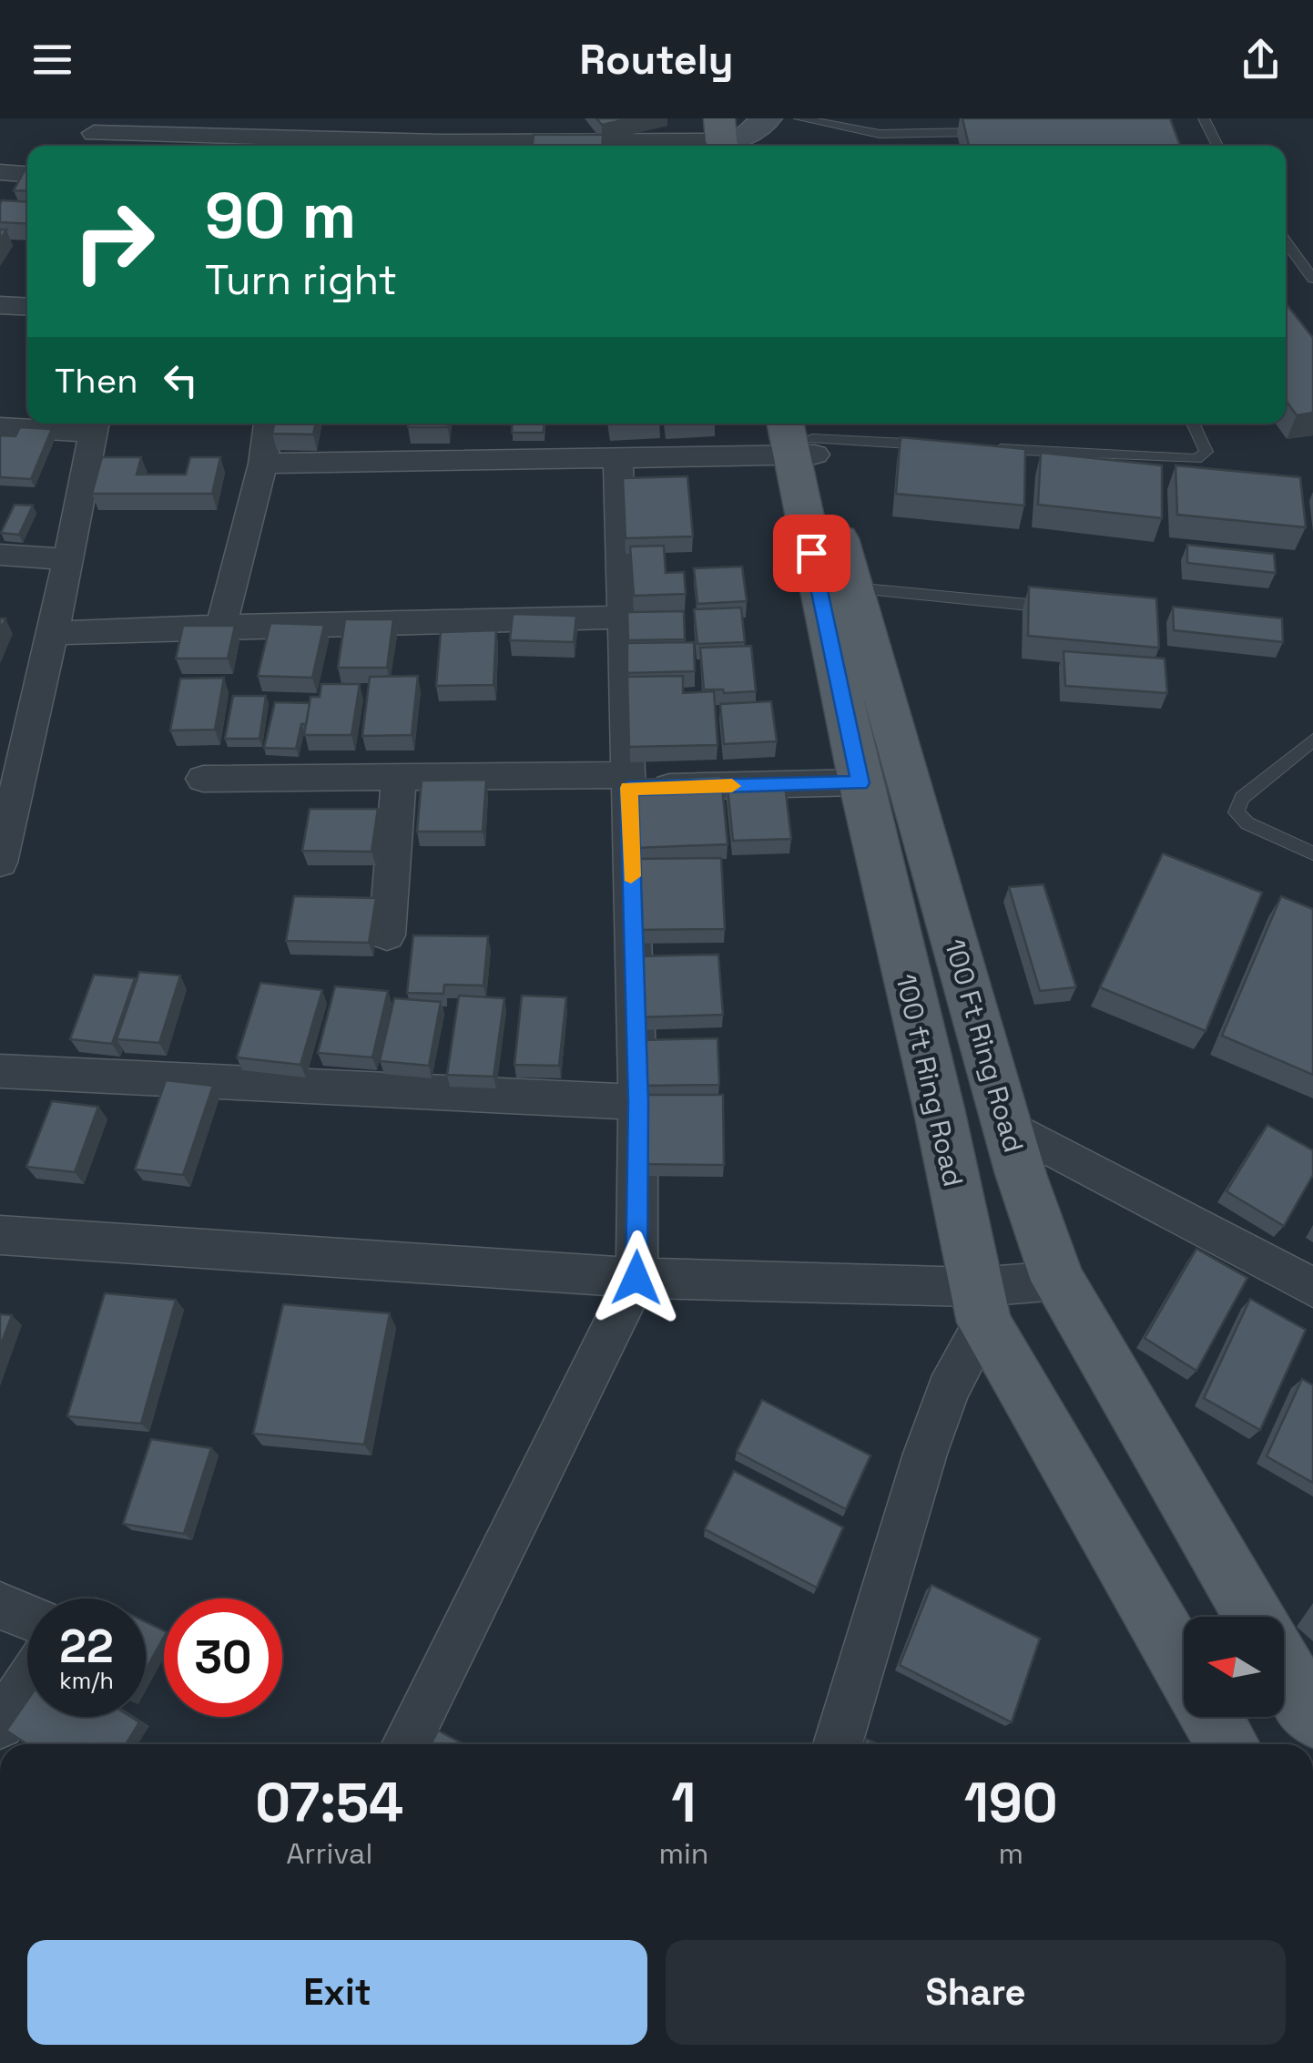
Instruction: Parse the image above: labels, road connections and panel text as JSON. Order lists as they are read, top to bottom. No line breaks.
{"streets":{"main road":["100 Ft Ring Road","100 ft Ring Road"]},"crossings":[["100 Ft Ring Road","100 ft Ring Road"]],"north":"left","page":{"header":"Routely","turn":["90 m","Turn right"],"then":"Then","speed":"22 km/h","limit":"30","eta":["07:54","Arrival","1","min","190","m"],"buttons":["Exit","Share"]}}
